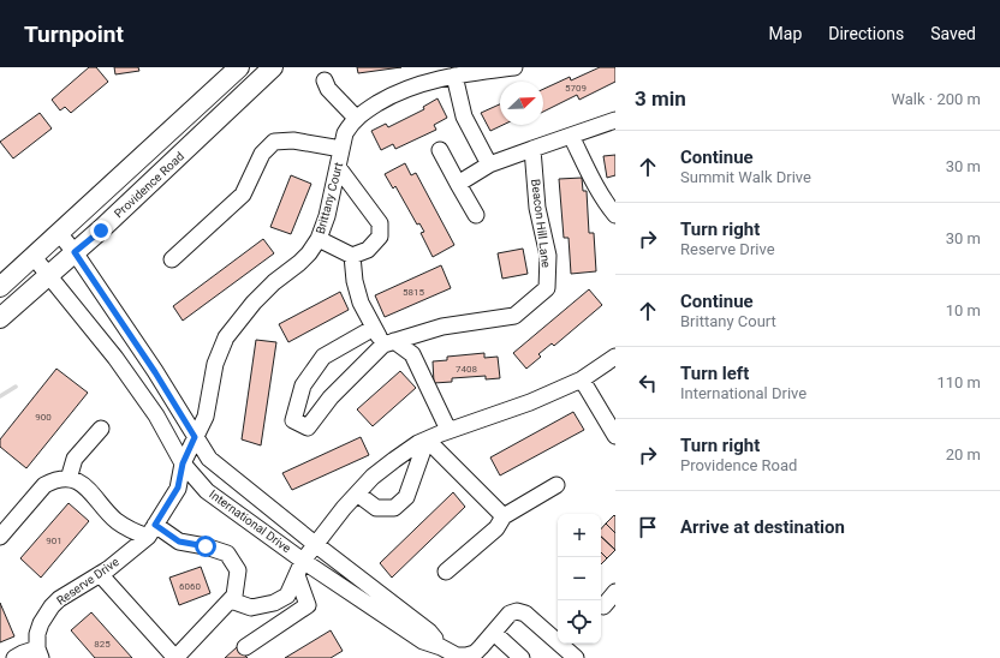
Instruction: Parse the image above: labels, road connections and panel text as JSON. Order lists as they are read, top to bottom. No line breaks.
{"streets":{"main road":["Providence Road"],"street":["Brittany Court","Beacon Hill Lane","International Drive","Reserve Drive"]},"crossings":[["Providence Road","International Drive"],["Brittany Court","International Drive"],["Brittany Court","Reserve Drive"],["International Drive","Reserve Drive"]],"house_numbers":["5709","5815","7408","900","901","6060","825"],"north":"top right","page":{"header":"Turnpoint","nav":["Map","Directions","Saved"],"heading":["3 min","Walk · 200 m"],"list":[["Continue","Summit Walk Drive","30 m"],["Turn right","Reserve Drive","30 m"],["Continue","Brittany Court","10 m"],["Turn left","International Drive","110 m"],["Turn right","Providence Road","20 m"],"Arrive at destination"],"map_buttons":["+","−"]}}
